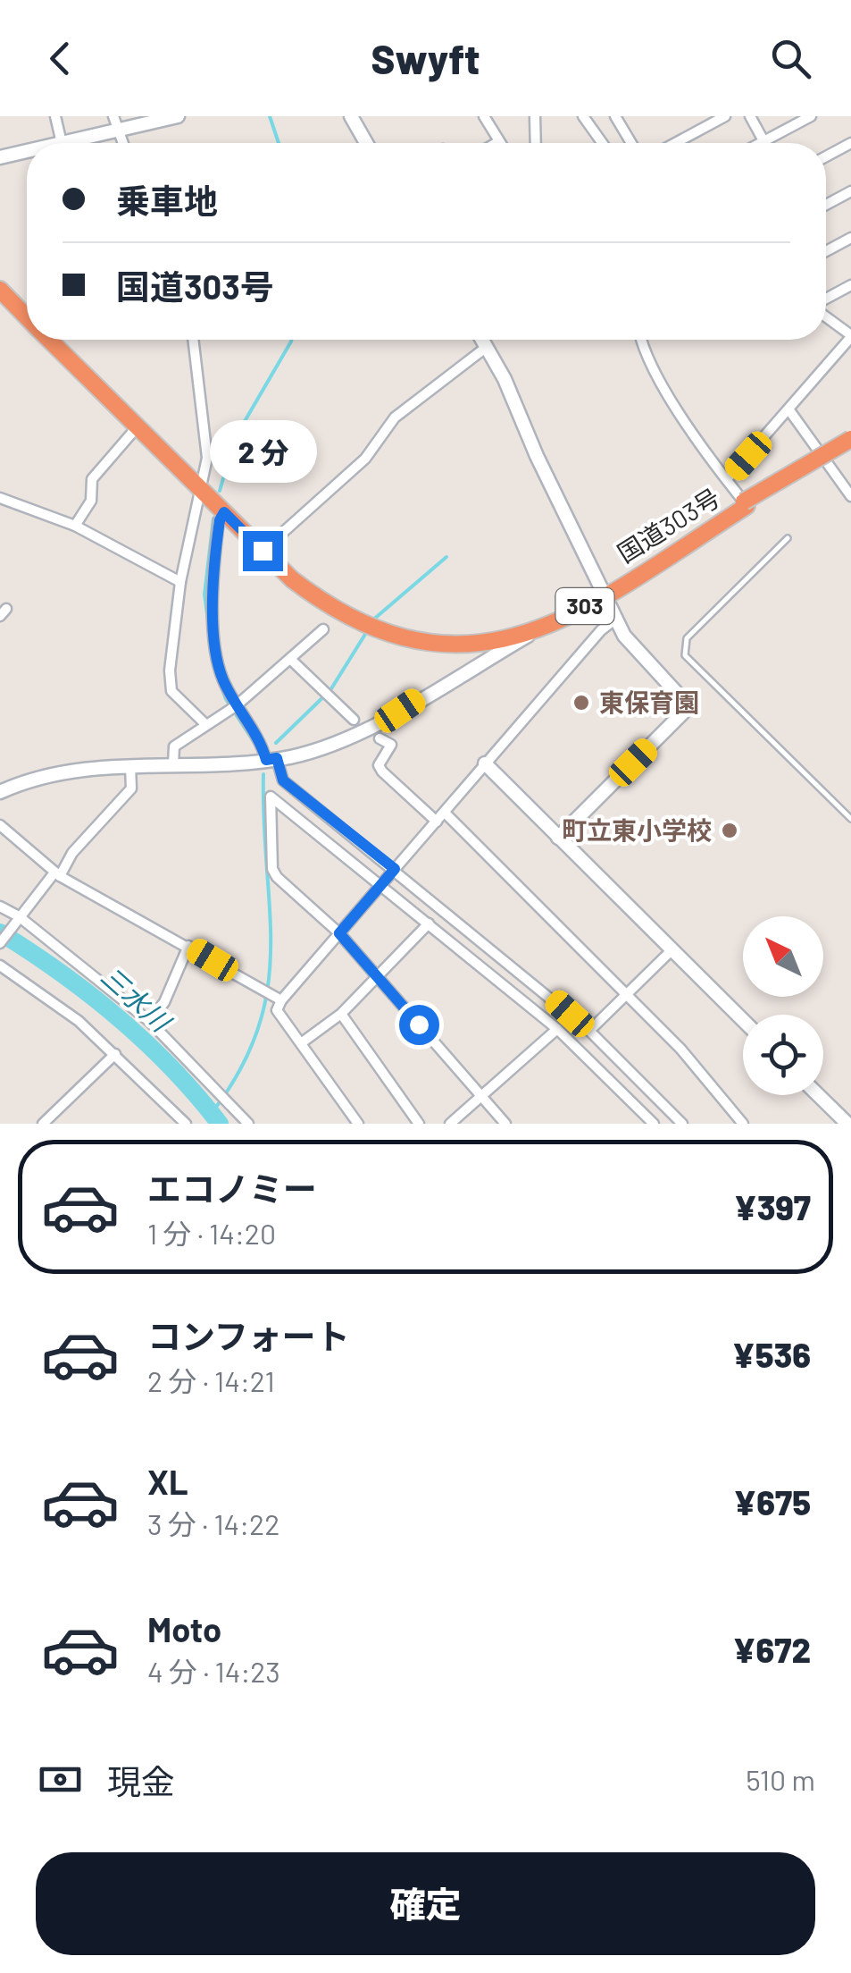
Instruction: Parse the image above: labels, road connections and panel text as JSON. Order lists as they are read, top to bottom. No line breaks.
{"streets":{"highway":["国道303号","303"]},"water":["三水川"],"places":["東保育園","町立東小学校"],"north":"top left","page":{"header":"Swyft","banner":["乗車地","国道303号"],"bubble":"2 分","list":[{"name":"エコノミー","note":"1 分 · 14:20","value":"¥397"},{"name":"コンフォート","note":"2 分 · 14:21","value":"¥536"},{"name":"XL","note":"3 分 · 14:22","value":"¥675"},{"name":"Moto","note":"4 分 · 14:23","value":"¥672"}],"pay":["現金","510 m"],"buttons":"確定"}}
